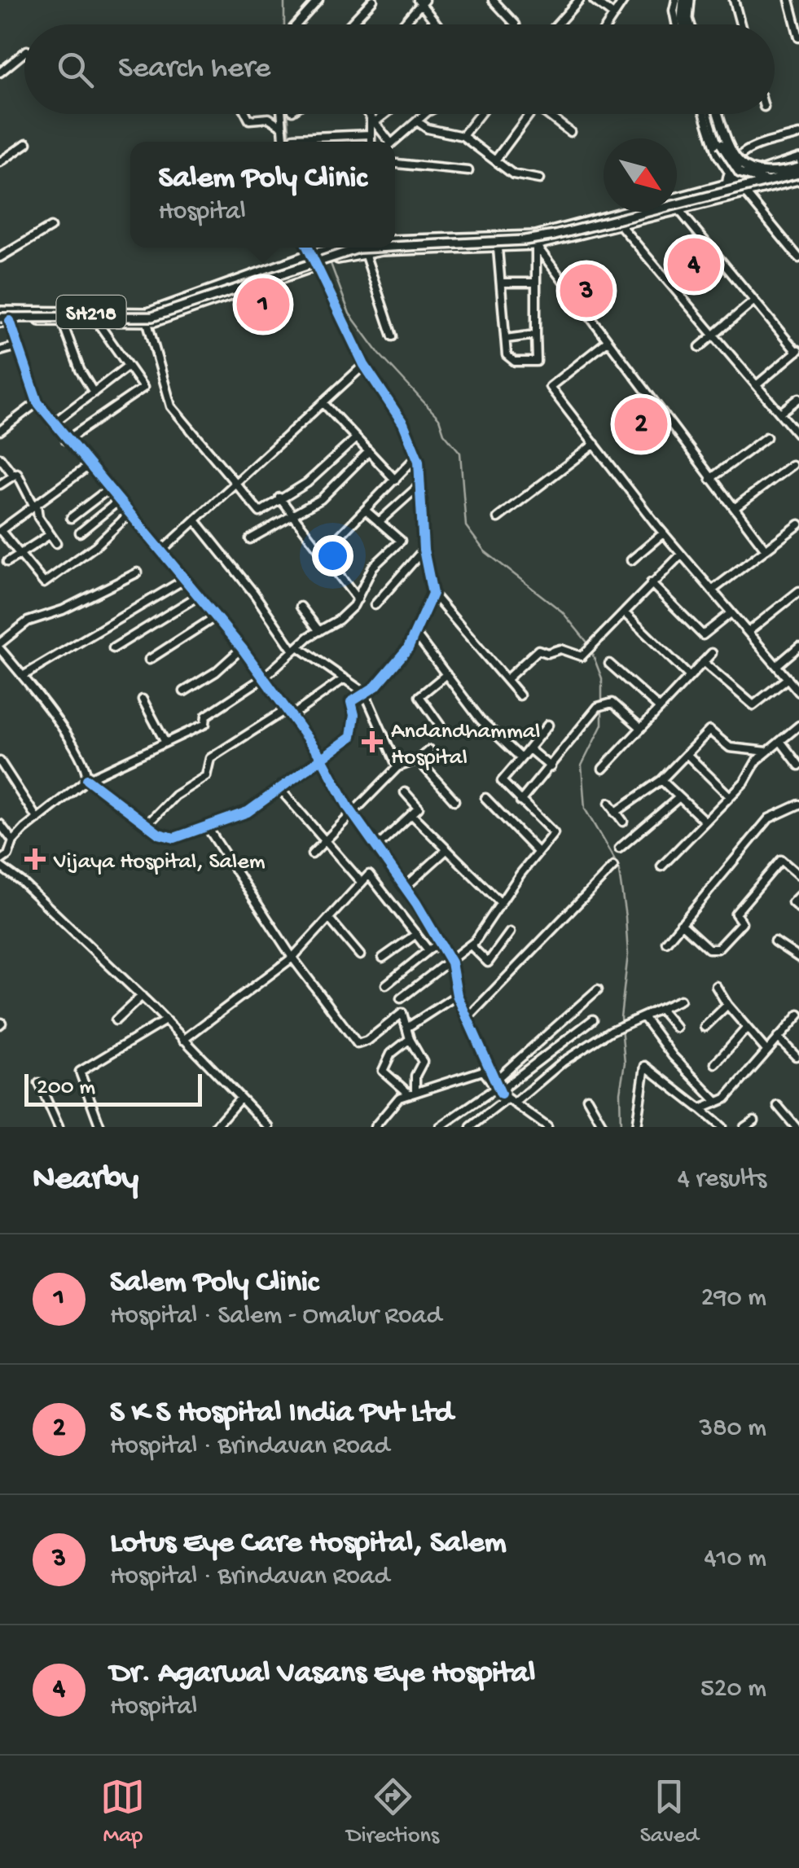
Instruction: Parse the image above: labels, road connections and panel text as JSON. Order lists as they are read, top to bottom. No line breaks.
{"streets":{"main road":["SH218"]},"places":{"health":["Andandhammal Hospital","Vijaya Hospital, Salem"]},"scale_bar":"200 m","north":"bottom right","page":{"search":"Search here","popup":["Salem Poly Clinic","Hospital"],"pins":["4","3","1","2"],"scale":"200 m","heading":["Nearby","4 results"],"list":[{"mark":"1","name":"Salem Poly Clinic","note":"Hospital · Salem - Omalur Road","value":"290 m"},{"mark":"2","name":"S K S Hospital India Pvt Ltd","note":"Hospital · Brindavan Road","value":"380 m"},{"mark":"3","name":"Lotus Eye Care Hospital, Salem","note":"Hospital · Brindavan Road","value":"410 m"},{"mark":"4","name":"Dr. Agarwal Vasans Eye Hospital","note":"Hospital","value":"520 m"}],"nav":["Map","Directions","Saved"]}}
